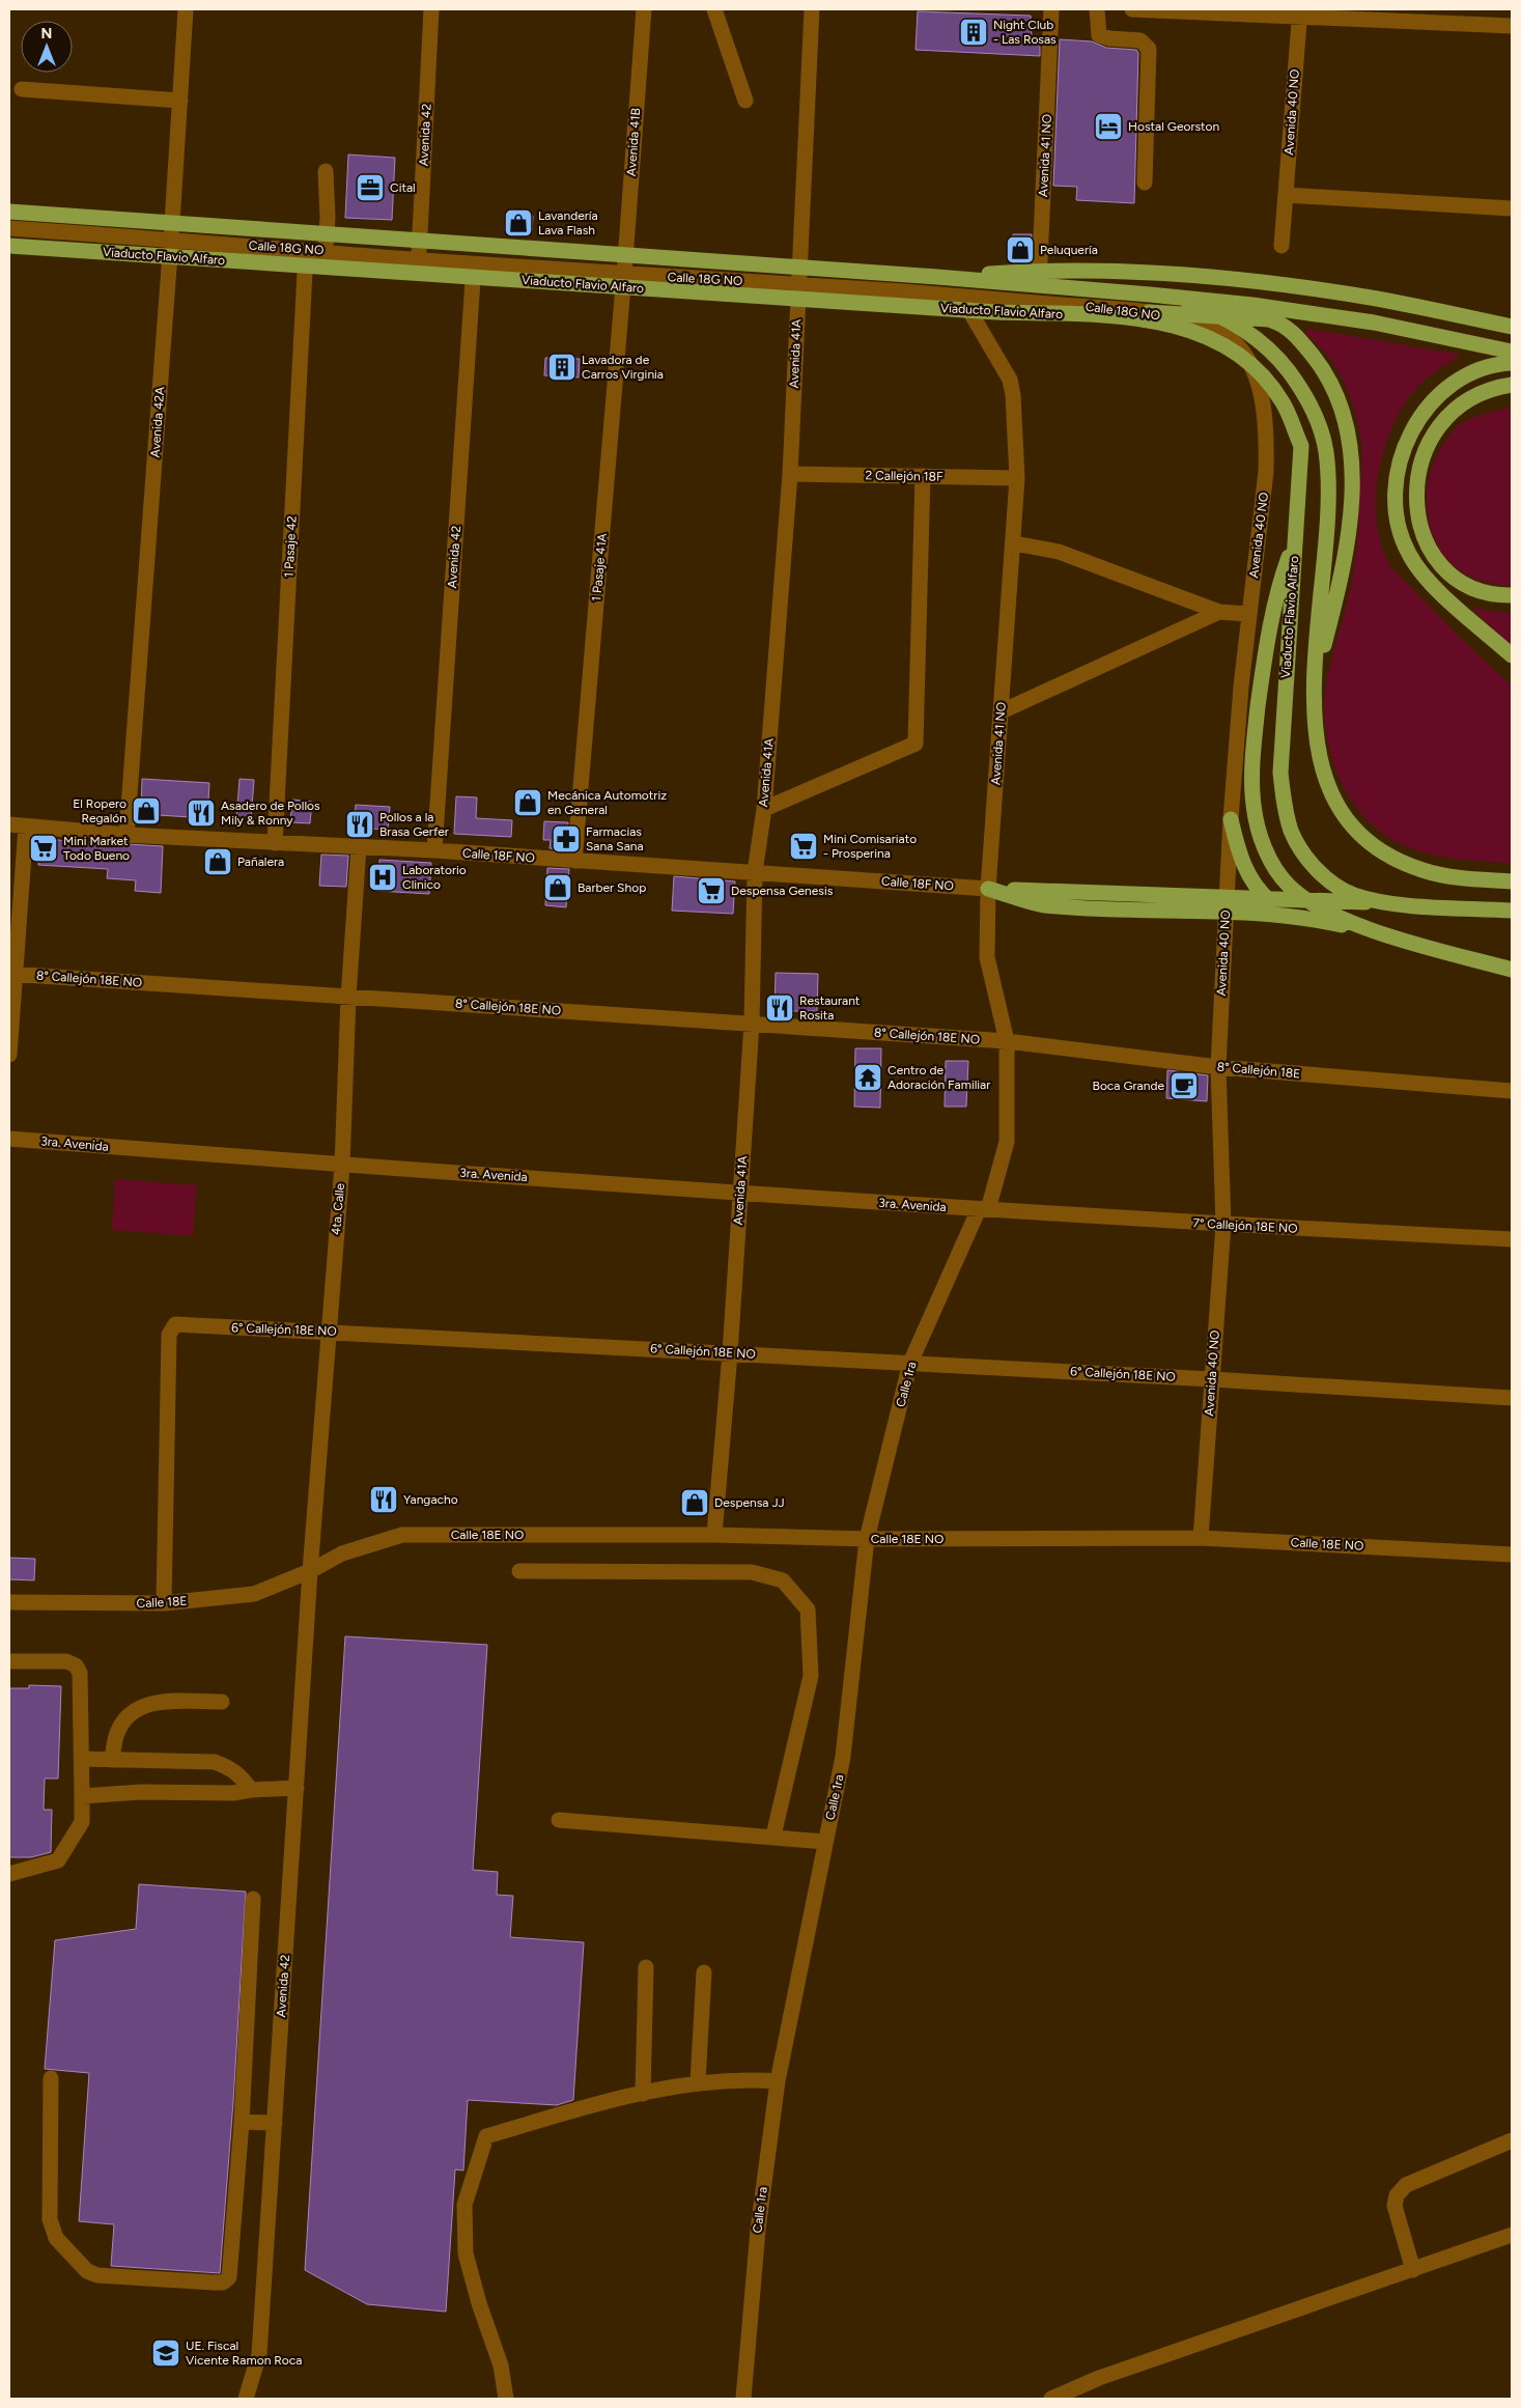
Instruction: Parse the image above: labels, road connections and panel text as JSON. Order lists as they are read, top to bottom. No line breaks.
{"streets":{"main road":["Viaducto Flavio Alfaro"],"street":["Avenida 40 NO","Avenida 42","Avenida 41B","Avenida 41 NO","Calle 18G NO","Avenida 41A","Avenida 42A","2 Callejón 18F","1 Pasaje 42","1 Pasaje 41A","Calle 18F NO","8° Callejón 18E NO","8° Callejón 18E","3ra. Avenida","4ta. Calle","7° Callejón 18E NO","6° Callejón 18E NO","Calle 1ra","Calle 18E NO","Calle 18E"]},"crossings":[["Avenida 40 NO","Calle 18G NO"],["Avenida 40 NO","8° Callejón 18E"],["Avenida 40 NO","7° Callejón 18E NO"],["Avenida 40 NO","6° Callejón 18E NO"],["Avenida 40 NO","Calle 18E NO"],["Avenida 42","Calle 18G NO"],["Avenida 42","Calle 18F NO"],["Avenida 42","4ta. Calle"],["Avenida 42","Calle 18E NO"],["Avenida 42","Calle 18E"],["Avenida 41B","Calle 18G NO"],["Avenida 41B","1 Pasaje 41A"],["Avenida 41 NO","Calle 18G NO"],["Avenida 41 NO","2 Callejón 18F"],["Avenida 41 NO","Calle 18F NO"],["Avenida 41 NO","8° Callejón 18E NO"],["Avenida 41 NO","8° Callejón 18E"],["Avenida 41 NO","3ra. Avenida"],["Avenida 41 NO","7° Callejón 18E NO"],["Avenida 41 NO","Calle 1ra"],["Calle 18G NO","Avenida 41A"],["Calle 18G NO","Avenida 42A"],["Calle 18G NO","1 Pasaje 42"],["Calle 18G NO","1 Pasaje 41A"],["Avenida 41A","2 Callejón 18F"],["Avenida 41A","Calle 18F NO"],["Avenida 41A","8° Callejón 18E NO"],["Avenida 41A","3ra. Avenida"],["Avenida 41A","6° Callejón 18E NO"],["Avenida 41A","Calle 18E NO"],["Avenida 42A","Calle 18F NO"],["1 Pasaje 42","Calle 18F NO"],["1 Pasaje 41A","Calle 18F NO"],["Calle 18F NO","4ta. Calle"],["8° Callejón 18E NO","8° Callejón 18E"],["8° Callejón 18E NO","4ta. Calle"],["3ra. Avenida","4ta. Calle"],["3ra. Avenida","7° Callejón 18E NO"],["3ra. Avenida","Calle 1ra"],["4ta. Calle","6° Callejón 18E NO"],["4ta. Calle","Calle 18E NO"],["4ta. Calle","Calle 18E"],["7° Callejón 18E NO","Calle 1ra"],["6° Callejón 18E NO","Calle 1ra"],["6° Callejón 18E NO","Calle 18E"],["Calle 1ra","Calle 18E NO"],["Calle 18E NO","Calle 18E"]],"places":{"building":["Night Club - Las Rosas","Lavadora de Carros Virginia"],"hotel":["Hostal Georston"],"office":["Cital"],"shop":["Lavandería Lava Flash","Peluquería","Mecánica Automotriz en General","El Ropero Regalón","Pañalera","Barber Shop","Despensa JJ"],"restaurant":["Asadero de Pollos Mily & Ronny","Pollos a la Brasa Gerfer","Restaurant Rosita","Yangacho"],"pharmacy":["Farmacias Sana Sana"],"supermarket":["Mini Comisariato - Prosperina","Mini Market Todo Bueno","Despensa Genesis"],"hospital":["Laboratorio Clinico"],"temple":["Centro de Adoración Familiar"],"cafe":["Boca Grande"],"school or university":["UE. Fiscal Vicente Ramon Roca"]},"north":"top"}
